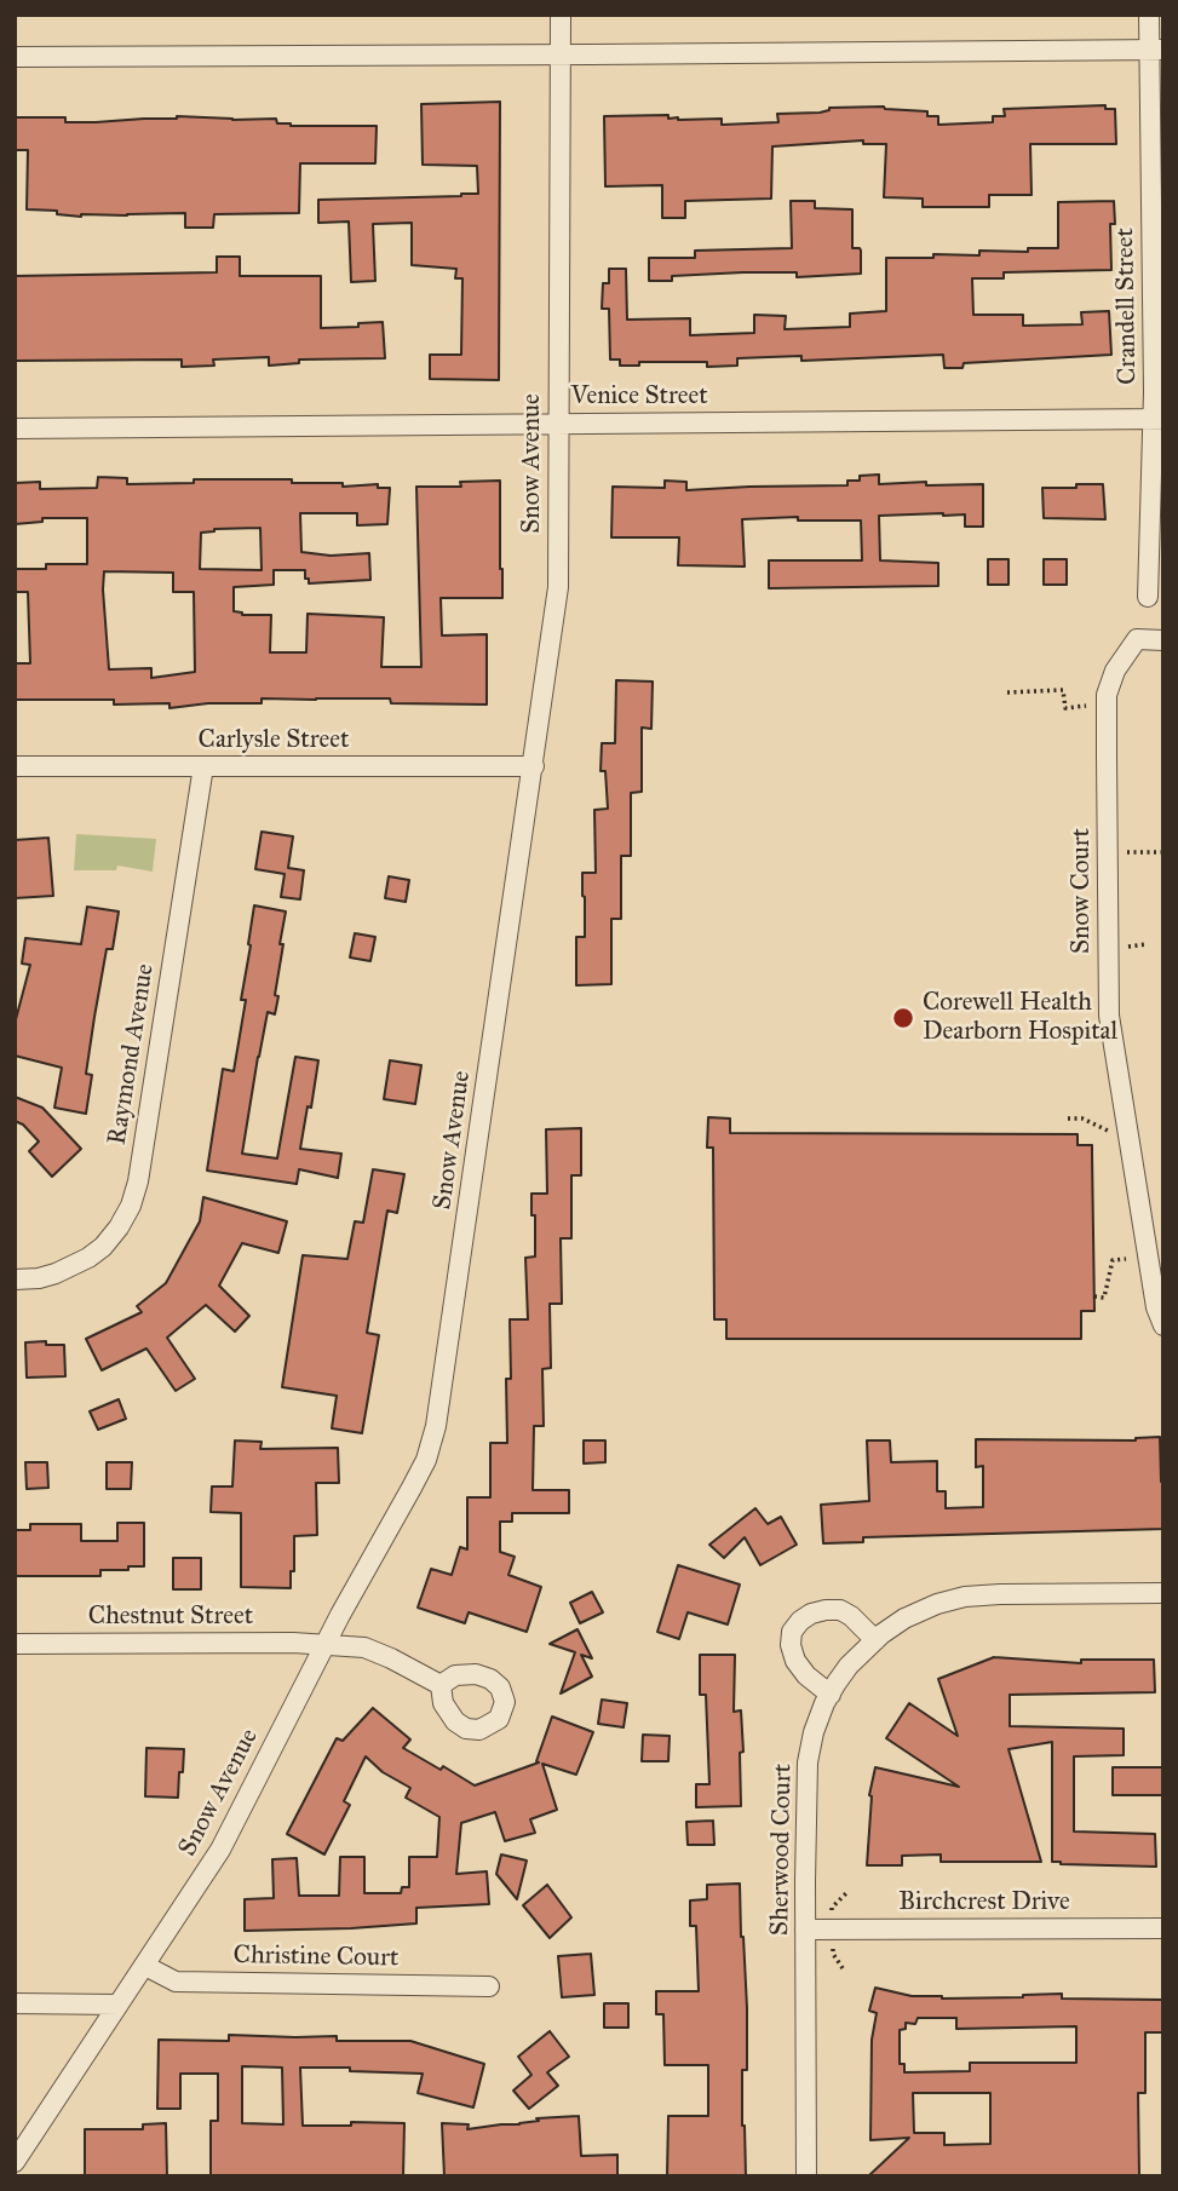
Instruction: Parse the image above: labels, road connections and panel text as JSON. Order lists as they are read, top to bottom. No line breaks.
{"streets":{"street":["Crandell Street","Venice Street","Snow Avenue","Carlysle Street","Snow Court","Raymond Avenue","Chestnut Street","Sherwood Court","Birchcrest Drive","Christine Court"]},"crossings":[["Crandell Street","Venice Street"],["Venice Street","Snow Avenue"],["Snow Avenue","Carlysle Street"],["Snow Avenue","Chestnut Street"],["Snow Avenue","Christine Court"],["Carlysle Street","Raymond Avenue"],["Sherwood Court","Birchcrest Drive"]],"places":["Corewell Health Dearborn Hospital"]}
